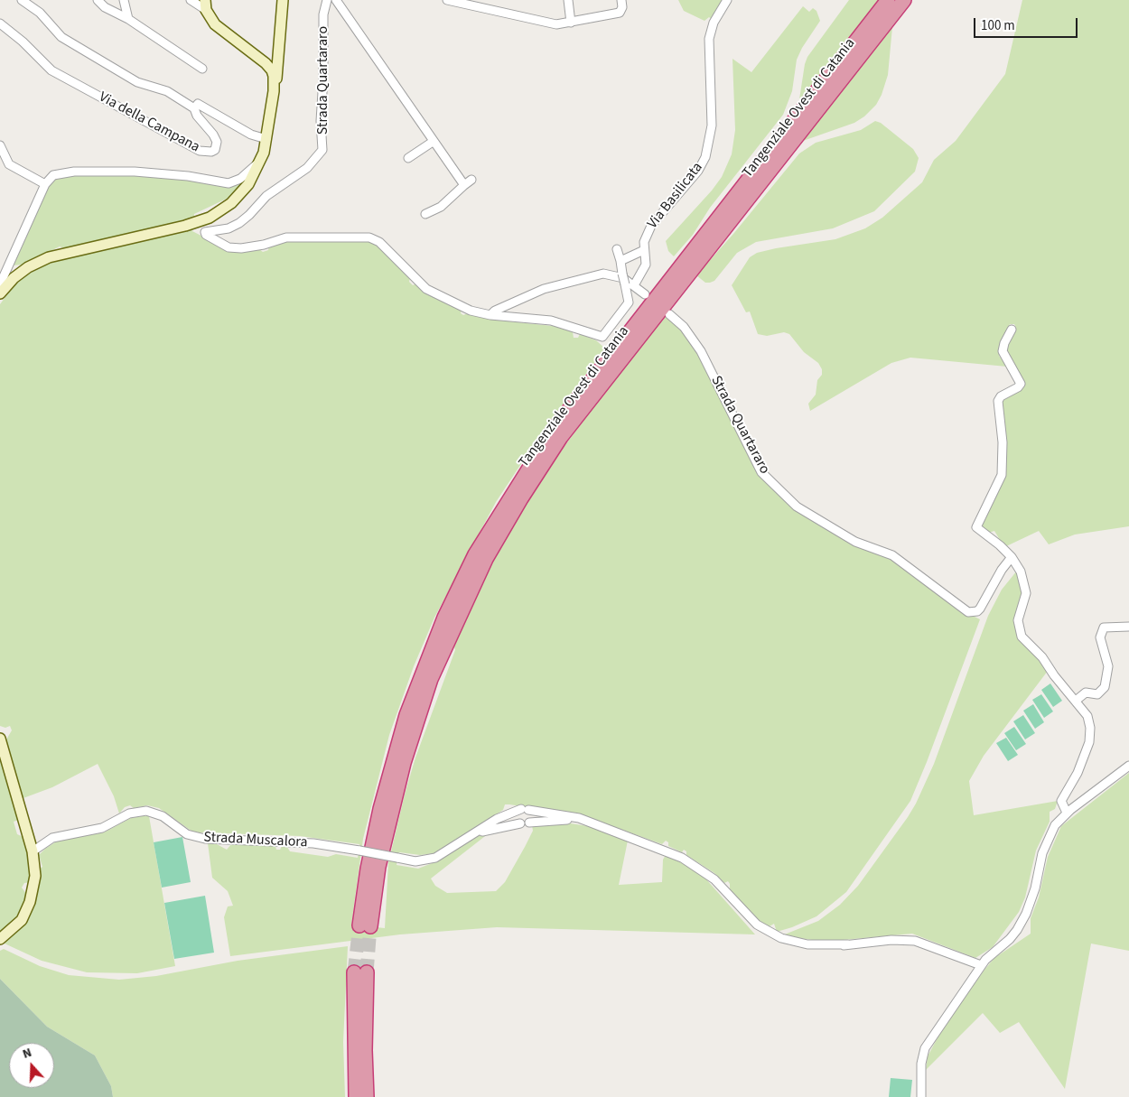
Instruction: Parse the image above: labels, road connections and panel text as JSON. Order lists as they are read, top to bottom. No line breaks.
{"streets":{"highway":["Tangenziale Ovest di Catania"],"street":["Strada Quartararo","Via della Campana","Via Basilicata","Strada Muscalora"]},"scale_bar":"100 m","north":"top"}
